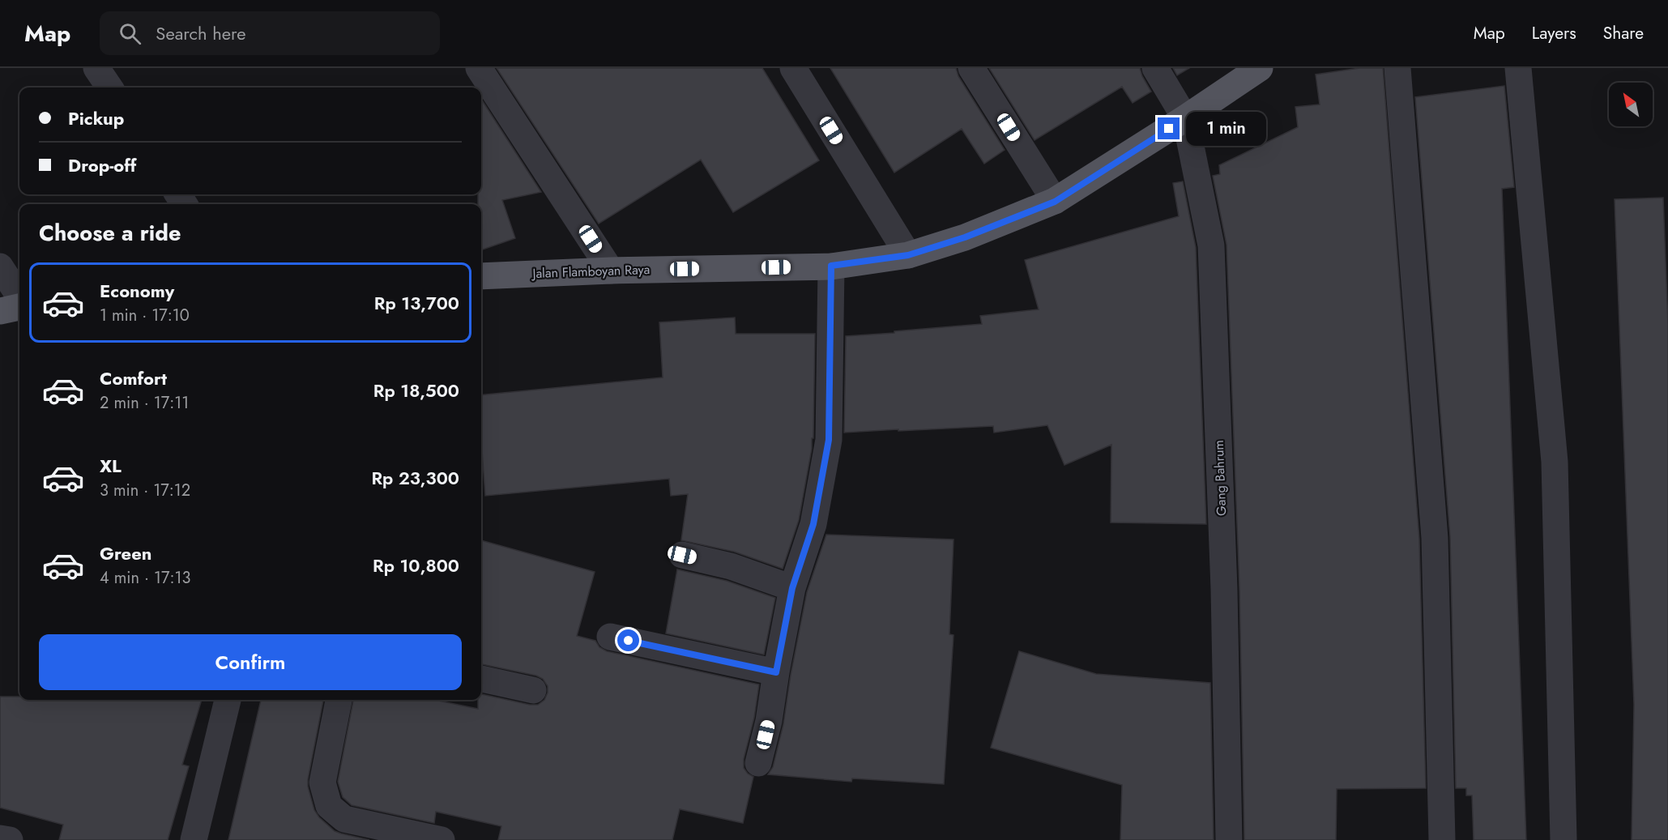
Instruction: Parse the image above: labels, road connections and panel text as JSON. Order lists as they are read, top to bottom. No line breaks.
{"streets":{"main road":["Jalan Flamboyan Raya"],"street":["Gang Bahrum"]},"crossings":[["Jalan Flamboyan Raya","Gang Bahrum"]],"north":"top left","page":{"header":"Map","search":"Search here","nav":["Map","Layers","Share"],"banner":["Pickup","Drop-off"],"bubble":"1 min","heading":"Choose a ride","list":[{"name":"Economy","note":"1 min · 17:10","value":"Rp 13,700"},{"name":"Comfort","note":"2 min · 17:11","value":"Rp 18,500"},{"name":"XL","note":"3 min · 17:12","value":"Rp 23,300"},{"name":"Green","note":"4 min · 17:13","value":"Rp 10,800"}],"buttons":"Confirm"}}
